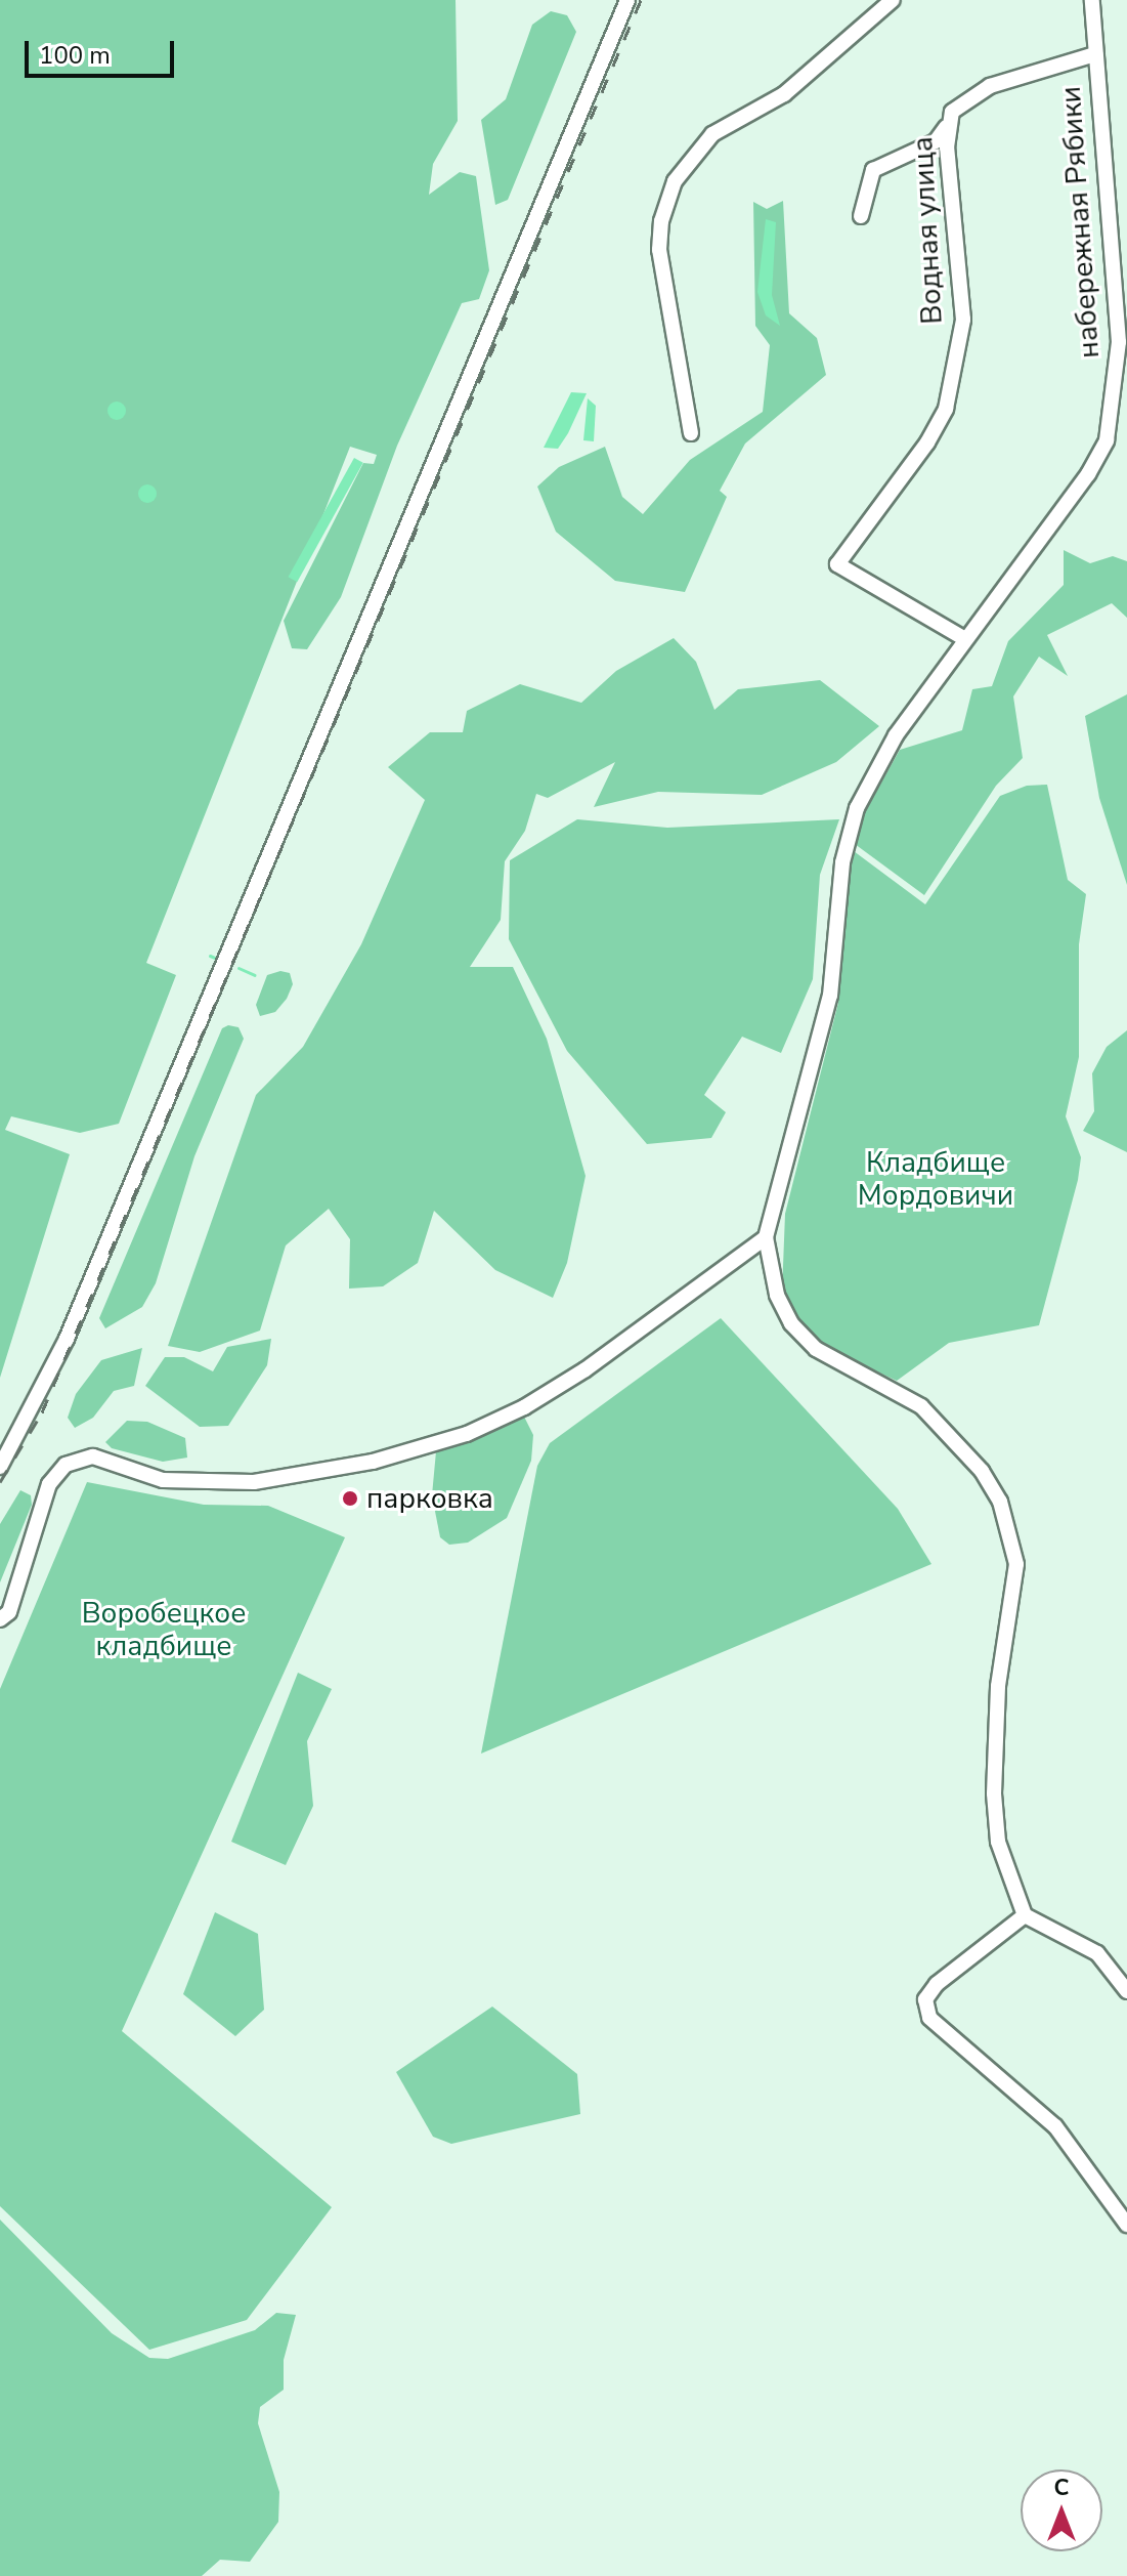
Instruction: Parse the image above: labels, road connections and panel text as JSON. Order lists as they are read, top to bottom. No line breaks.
{"streets":{"street":["набережная Рябики","Водная улица"]},"crossings":[["набережная Рябики","Водная улица"]],"parks":["Кладбище Мордовичи","Воробецкое кладбище"],"places":["парковка"],"scale_bar":"100 m","north":"top"}
